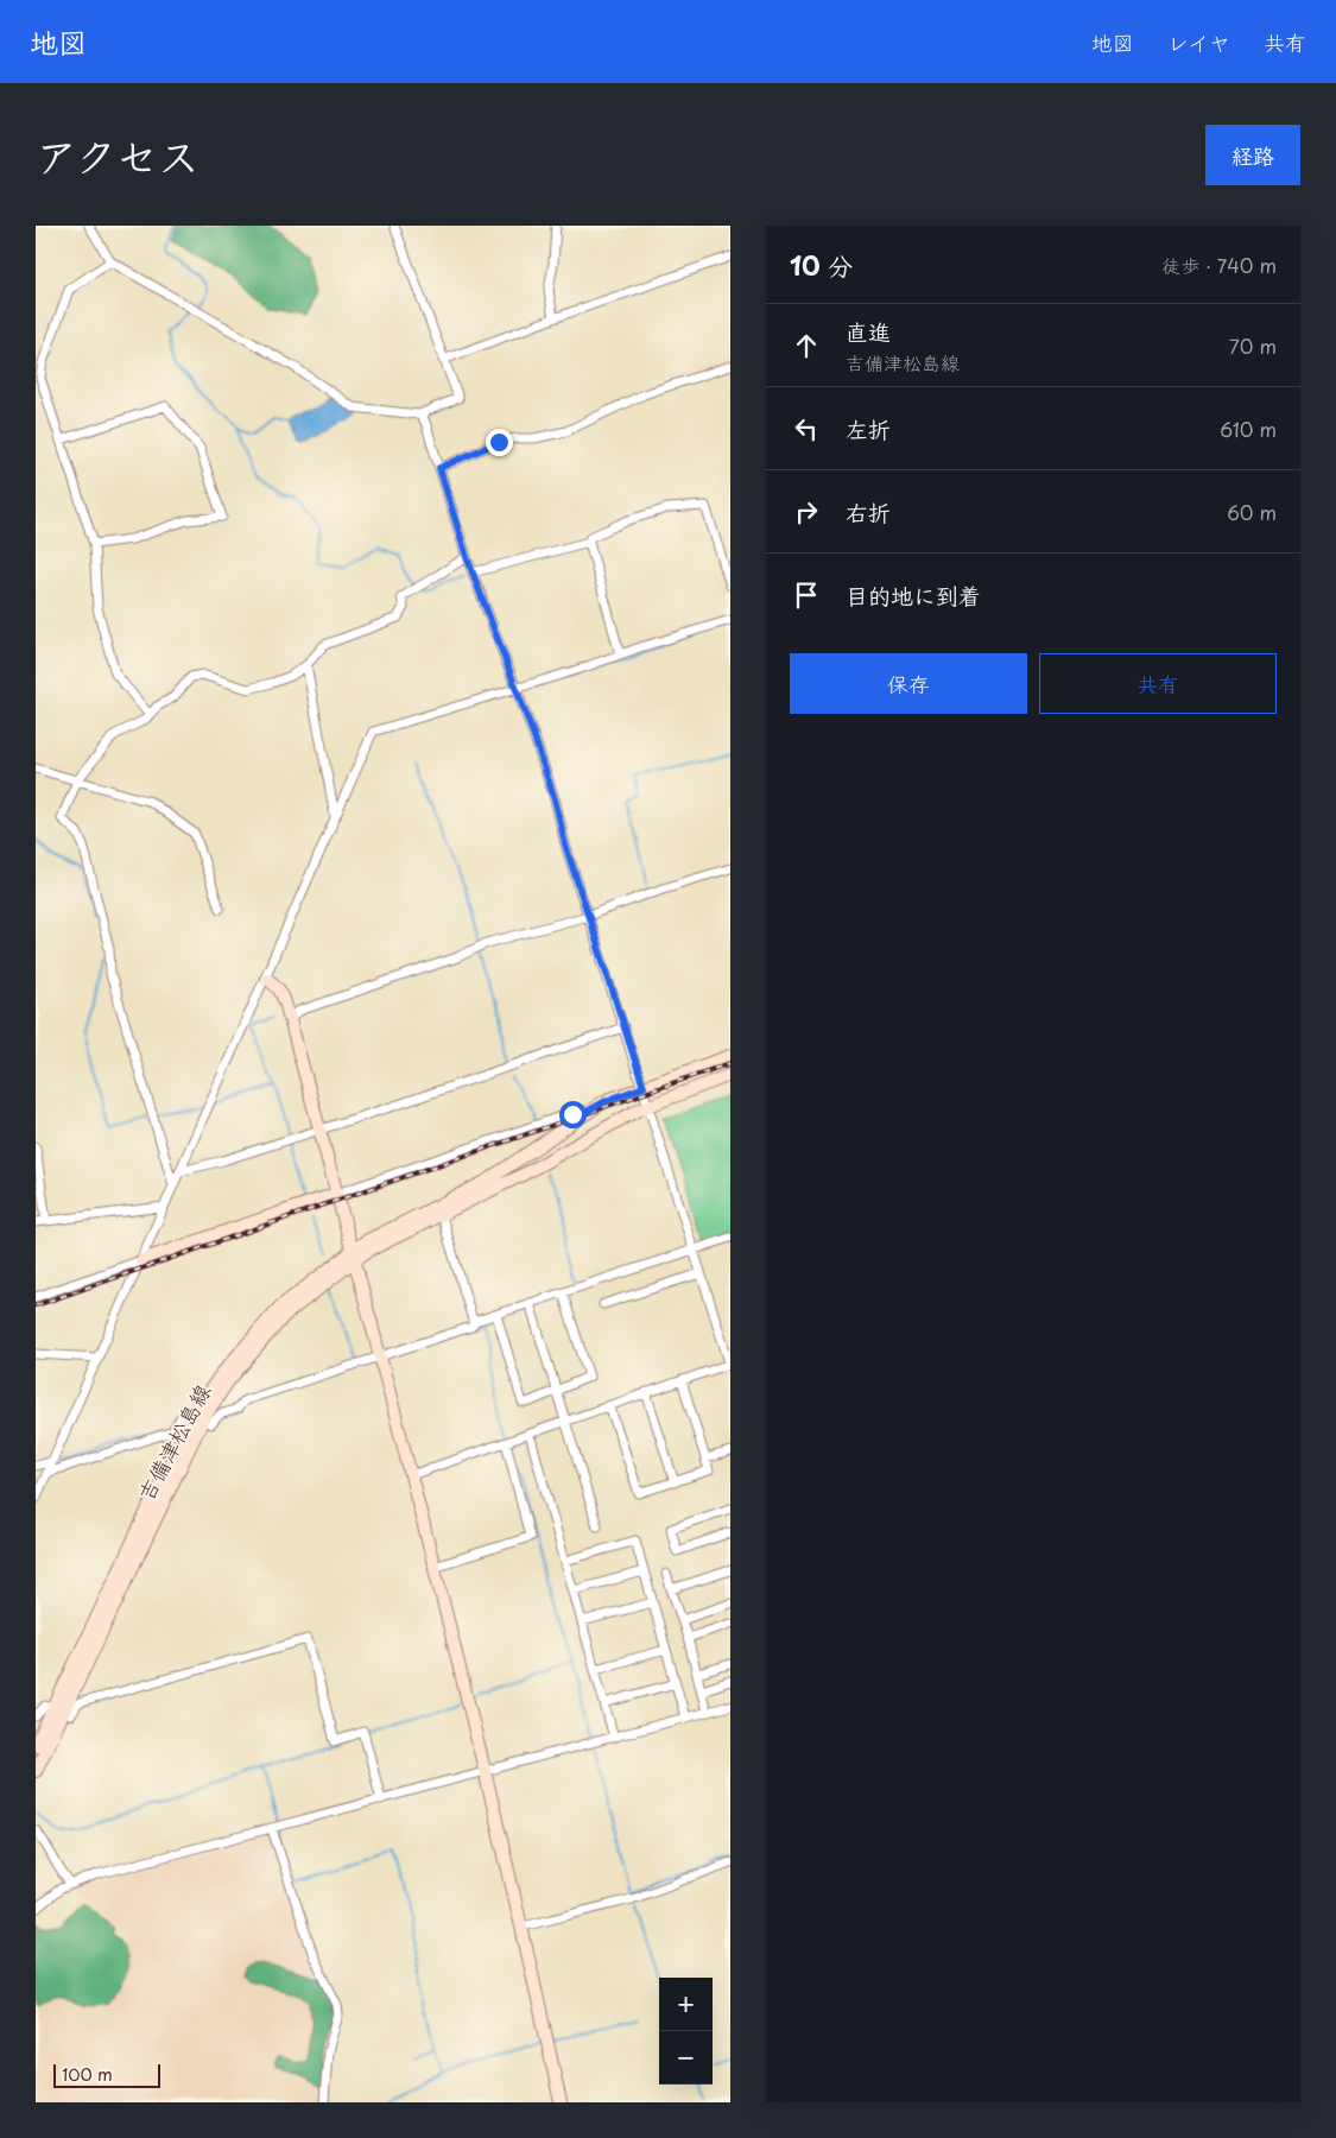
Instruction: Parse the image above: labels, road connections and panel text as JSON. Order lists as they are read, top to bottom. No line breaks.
{"streets":{"main road":["吉備津松島線"]},"scale_bar":"100 m","page":{"header":"地図","nav":["地図","レイヤ","共有"],"title":"アクセス","buttons":["経路",["保存","共有"]],"heading":["10 分","徒歩 · 740 m"],"list":[["直進","吉備津松島線","70 m"],["左折","610 m"],["右折","60 m"],"目的地に到着"],"map_buttons":["+","−"],"scale":"100 m"}}
